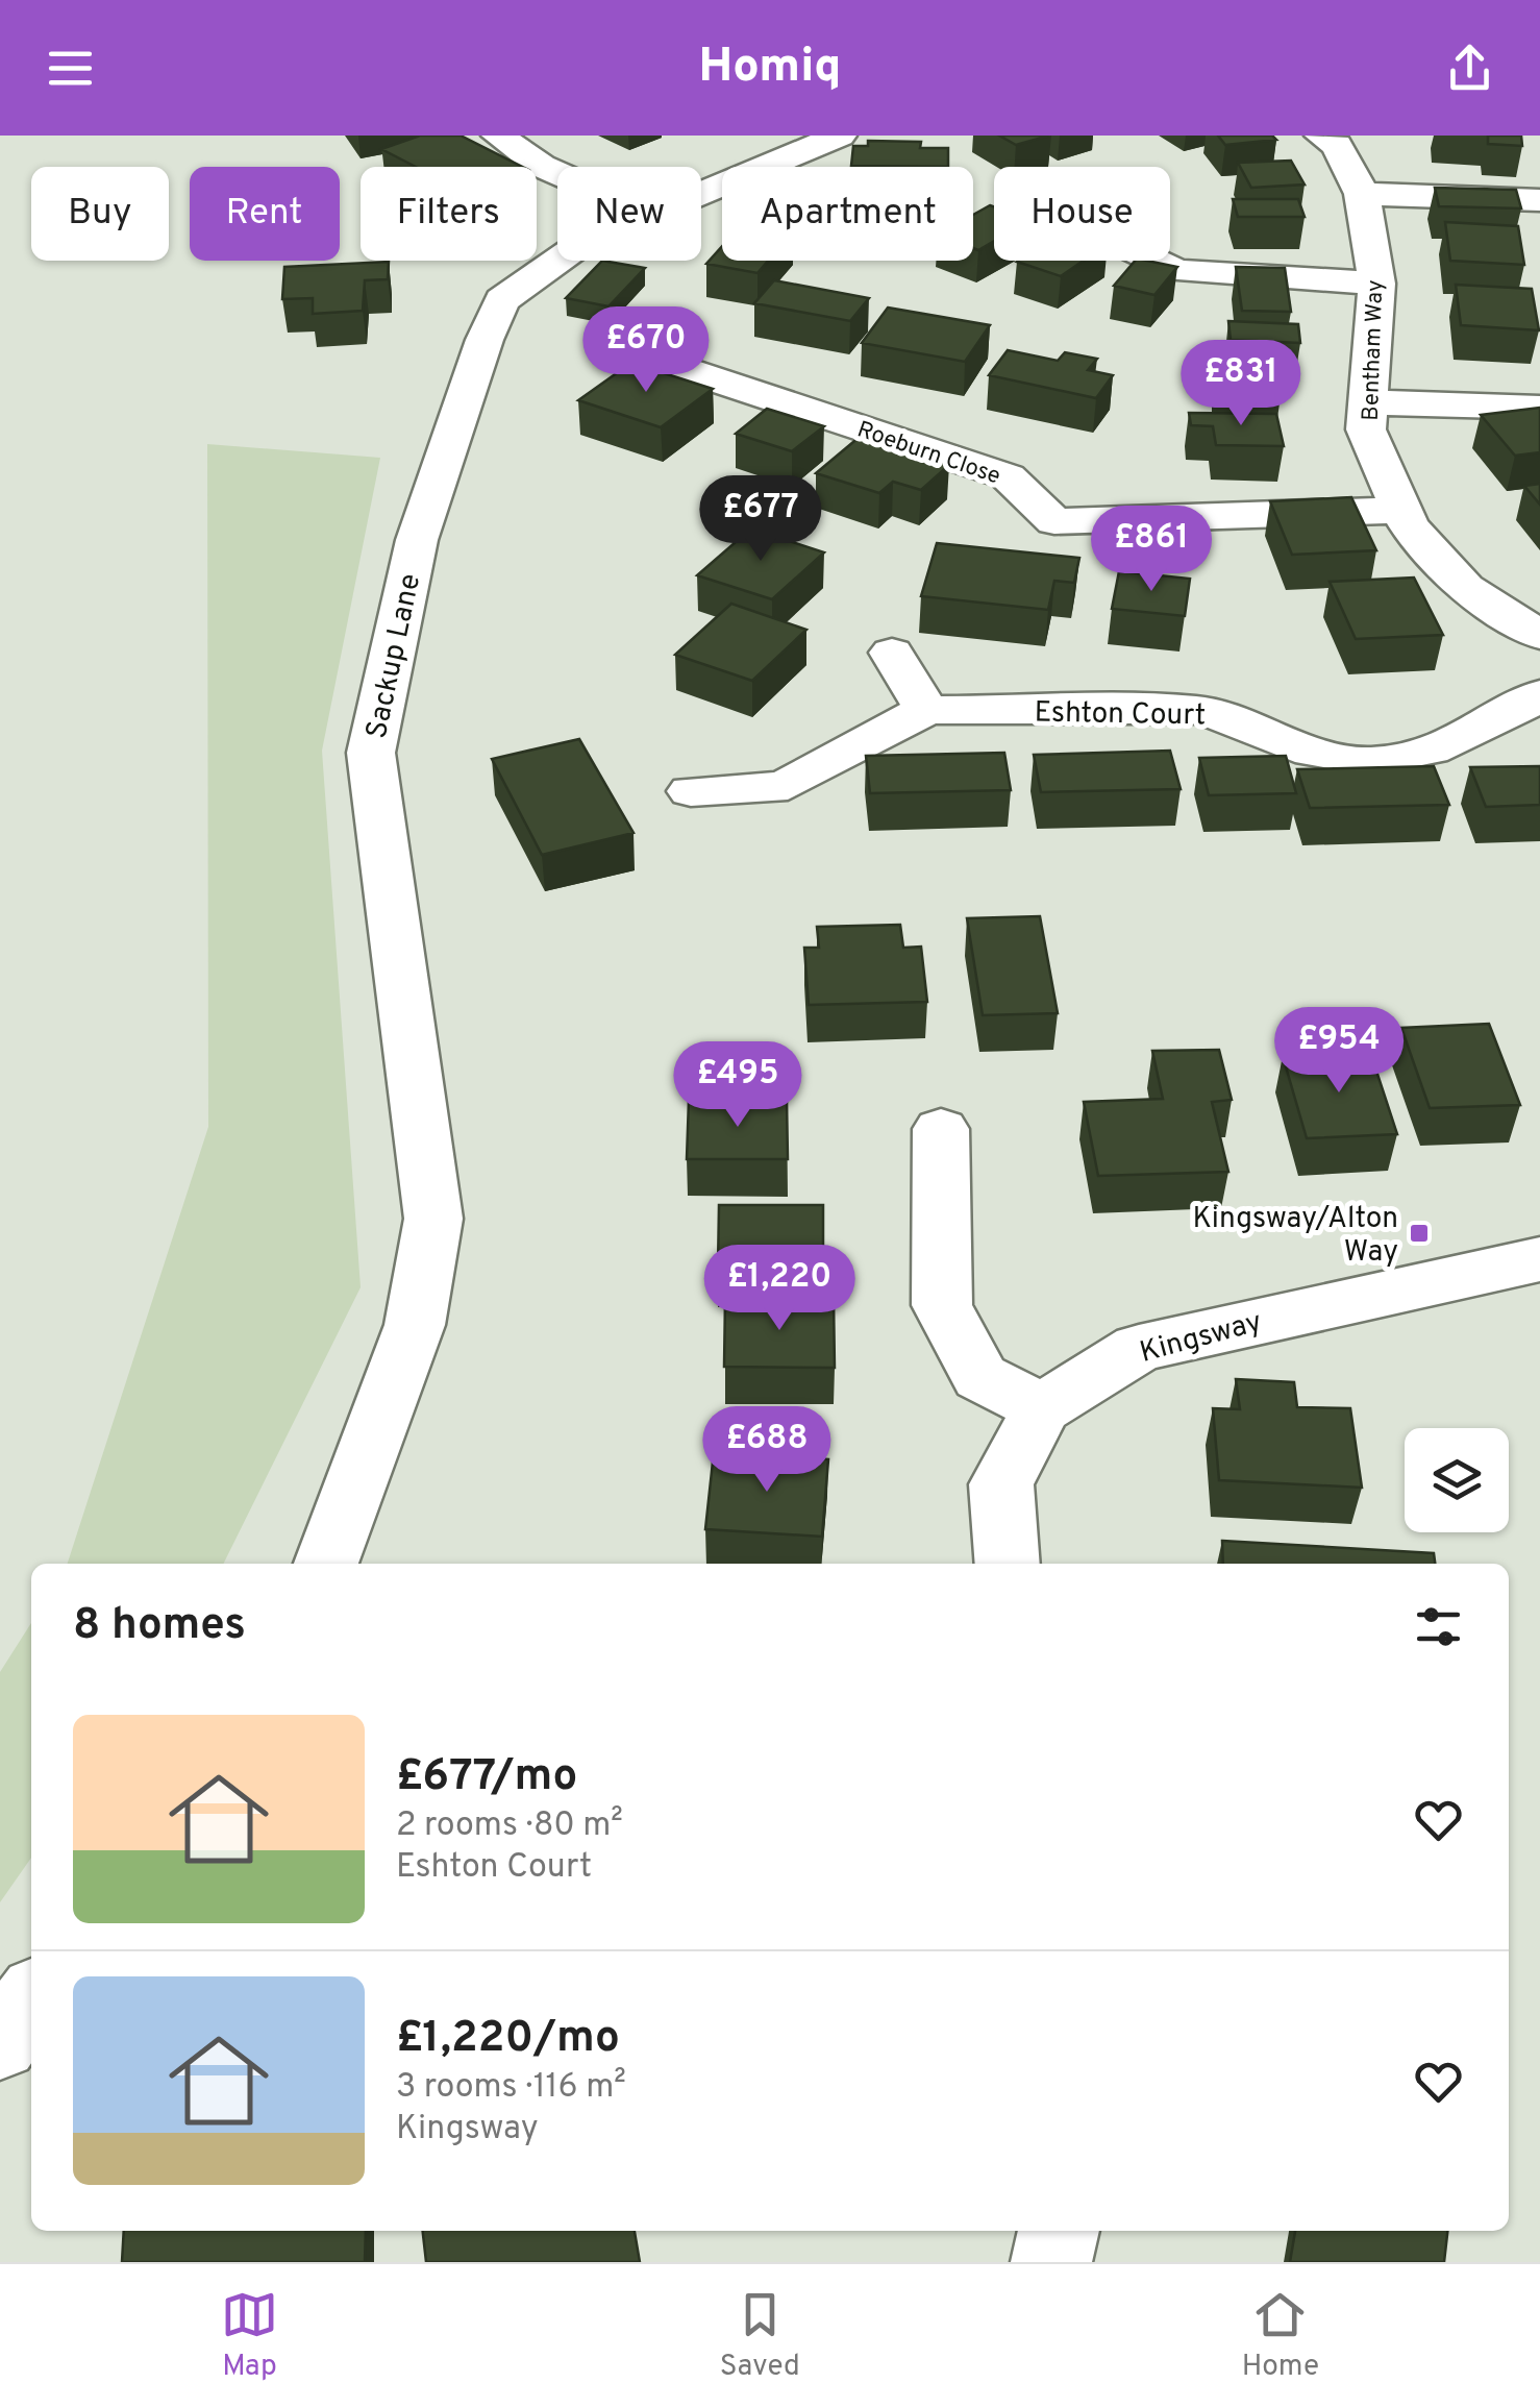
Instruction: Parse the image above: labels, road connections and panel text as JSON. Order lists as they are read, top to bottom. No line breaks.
{"streets":{"street":["Bentham Way","Roeburn Close","Sackup Lane","Eshton Court","Kingsway"]},"crossings":[["Bentham Way","Roeburn Close"]],"places":{"transit":["Kingsway/Alton Way"]},"page":{"header":"Homiq","chip":["Buy","Rent","Filters","New","Apartment","House"],"price":["£670","£831","£677","£861","£954","£495","£1,220","£688"],"heading":"8 homes","list":[{"name":"£677/mo","note":"2 rooms · 80 m² · Eshton Court"},{"name":"£1,220/mo","note":"3 rooms · 116 m² · Kingsway"}],"tabs":["Map","Saved","Home"]}}
